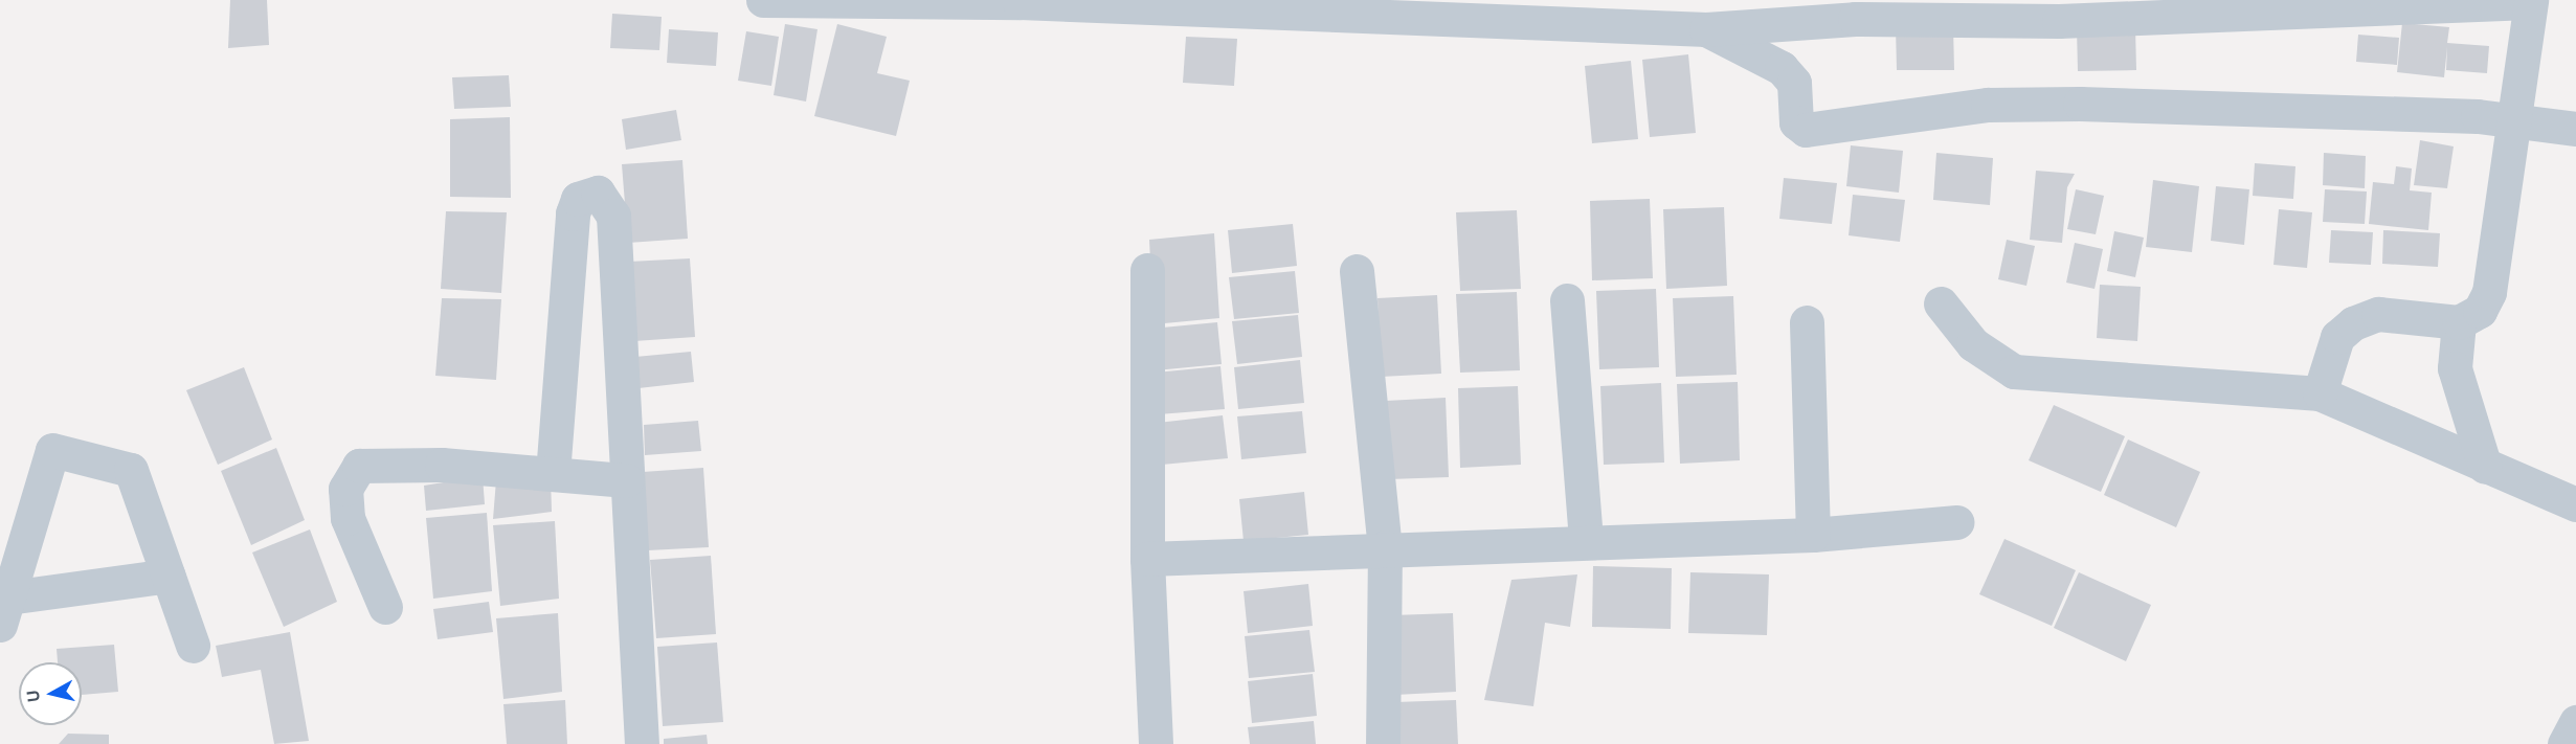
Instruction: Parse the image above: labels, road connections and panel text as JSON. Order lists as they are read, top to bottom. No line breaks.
{"north":"left"}
